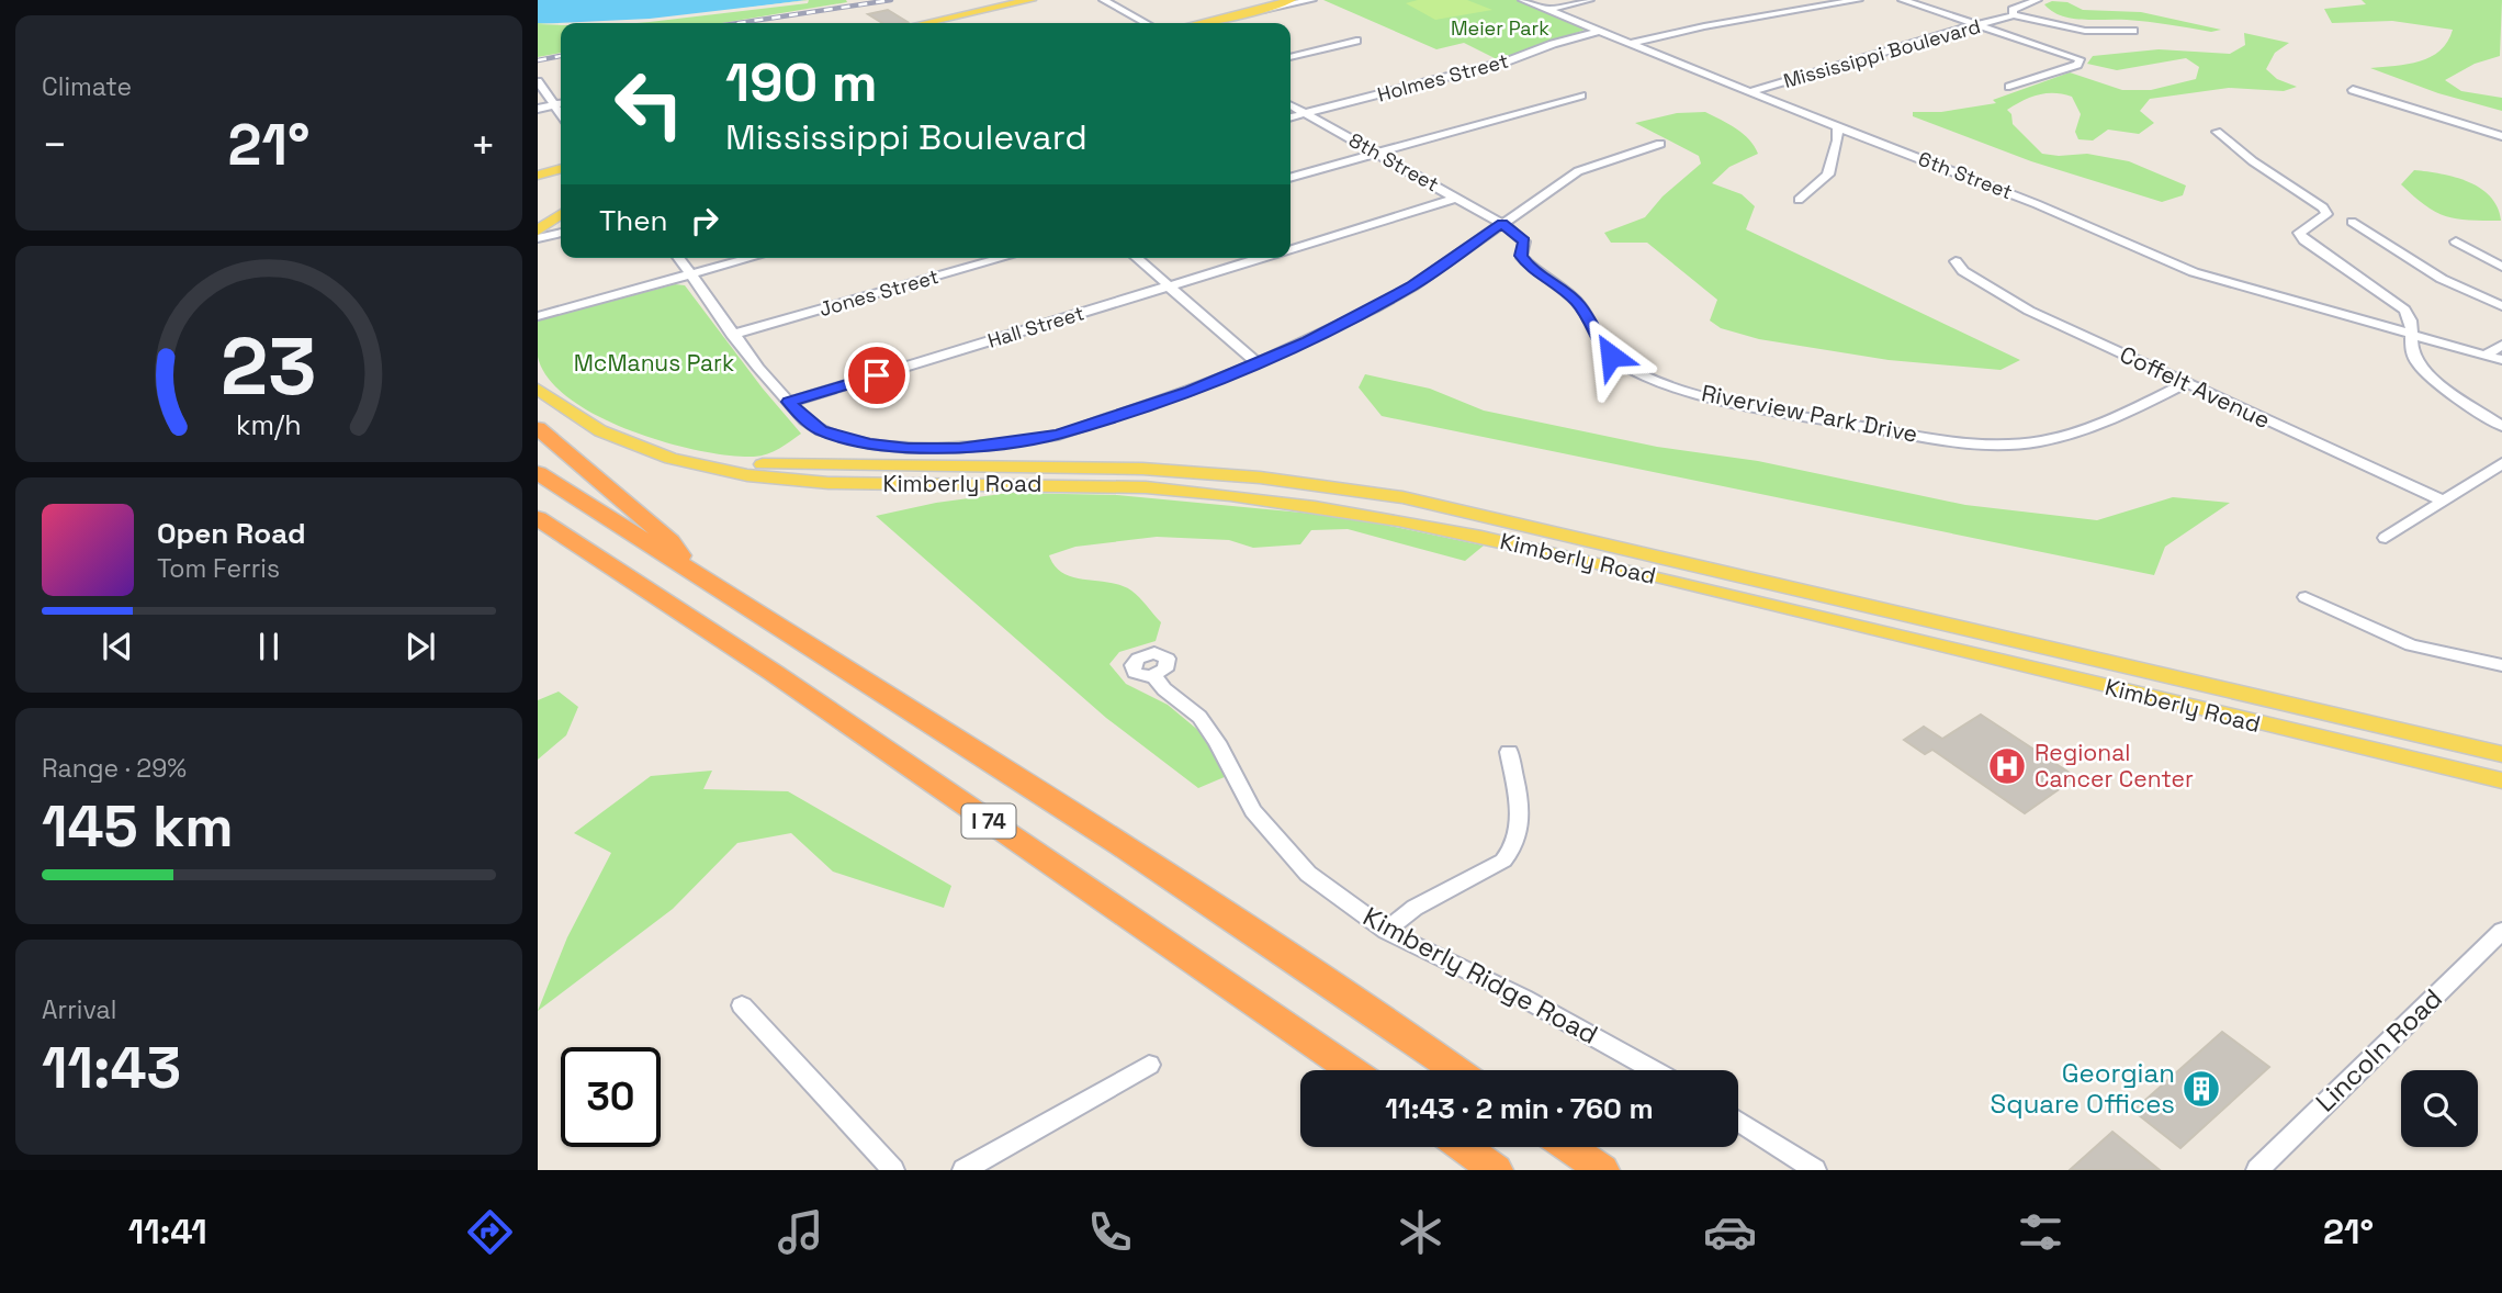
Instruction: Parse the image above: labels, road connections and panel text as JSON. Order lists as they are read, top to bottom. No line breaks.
{"streets":{"highway":["I 74"],"main road":["Kimberly Road"],"street":["Mississippi Boulevard","Holmes Street","8th Street","6th Street","Jones Street","Hall Street","Coffelt Avenue","Riverview Park Drive","Kimberly Ridge Road","Lincoln Road"]},"crossings":[["Mississippi Boulevard","6th Street"],["Holmes Street","8th Street"],["Holmes Street","6th Street"],["8th Street","Hall Street"],["8th Street","Riverview Park Drive"],["Coffelt Avenue","Riverview Park Drive"]],"parks":["Meier Park","McManus Park"],"places":{"hospital":["Regional Cancer Center"],"building":["Georgian Square Offices"]},"page":{"tile":["Climate",["Range · 29%","145 km"],["Arrival","11:43"]],"turn":["190 m","Mississippi Boulevard"],"heat":["−","21°","+"],"then":"Then","song":["Open Road","Tom Ferris"],"limit":"30","trip":"11:43 · 2 min · 760 m","tabs":["11:41","21°"],"gauge":["23","km/h"]}}
